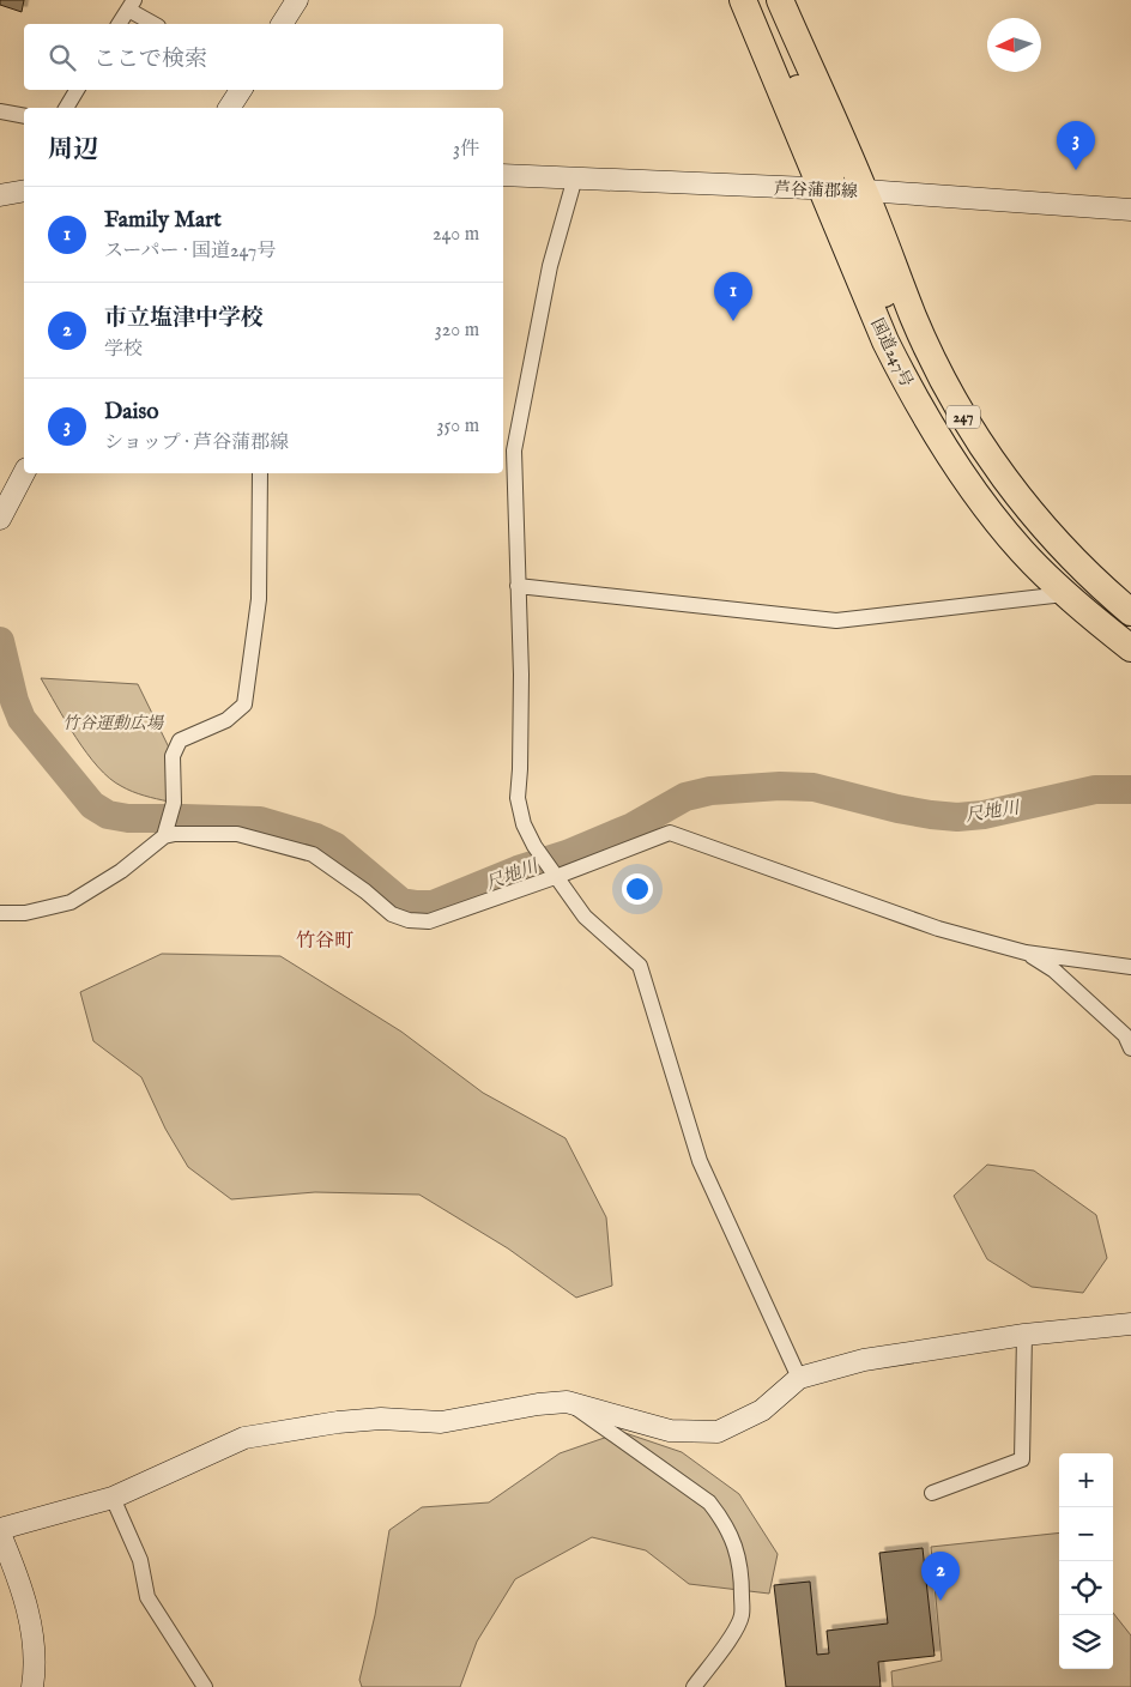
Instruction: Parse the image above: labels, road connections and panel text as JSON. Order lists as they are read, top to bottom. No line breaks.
{"streets":{"highway":["国道247号","247"],"street":["芦谷蒲郡線"]},"crossings":[["芦谷蒲郡線","国道247号"],["芦谷蒲郡線","247"],["国道247号","247"]],"districts":["竹谷町"],"water":["尺地川"],"parks":["竹谷運動広場"],"north":"left","page":{"search":"ここで検索","heading":["周辺","3件"],"pins":["3","1","2"],"list":[{"mark":"1","name":"Family Mart","note":"スーパー · 国道247号","value":"240 m"},{"mark":"2","name":"市立塩津中学校","note":"学校","value":"320 m"},{"mark":"3","name":"Daiso","note":"ショップ · 芦谷蒲郡線","value":"350 m"}],"map_buttons":["+","−"]}}
